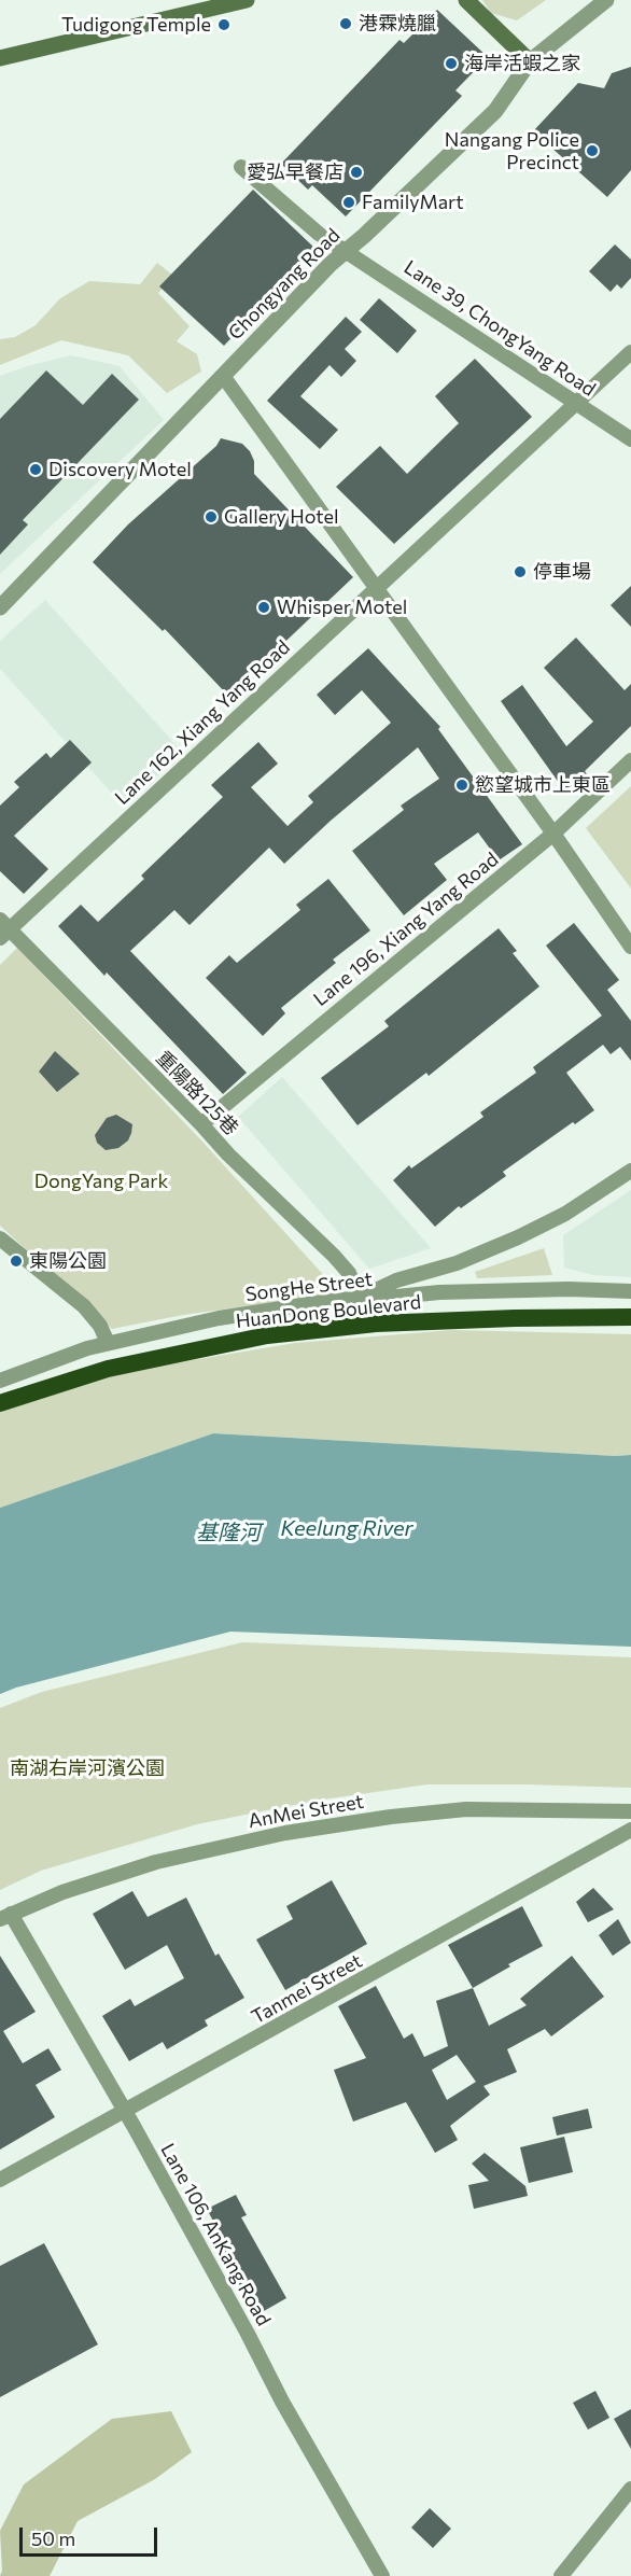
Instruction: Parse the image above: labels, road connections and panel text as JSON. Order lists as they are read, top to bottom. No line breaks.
{"streets":{"highway":["HuanDong Boulevard"],"street":["Chongyang Road","Lane 39, ChongYang Road","Lane 162, Xiang Yang Road","Lane 196, Xiang Yang Road","重陽路125巷","SongHe Street","AnMei Street","Tanmei Street","Lane 106, AnKang Road"]},"crossings":[["Chongyang Road","Lane 39, ChongYang Road"],["Lane 39, ChongYang Road","Lane 162, Xiang Yang Road"],["Lane 162, Xiang Yang Road","重陽路125巷"],["Lane 196, Xiang Yang Road","重陽路125巷"],["重陽路125巷","SongHe Street"],["AnMei Street","Lane 106, AnKang Road"],["Tanmei Street","Lane 106, AnKang Road"]],"water":["Keelung River","基隆河"],"parks":["DongYang Park","南湖右岸河濱公園"],"places":["港霖燒臘","Tudigong Temple","海岸活蝦之家","Nangang Police Precinct","愛弘早餐店","FamilyMart","Discovery Motel","Gallery Hotel","停車場","Whisper Motel","慾望城市上東區","東陽公園"],"scale_bar":"50 m"}
